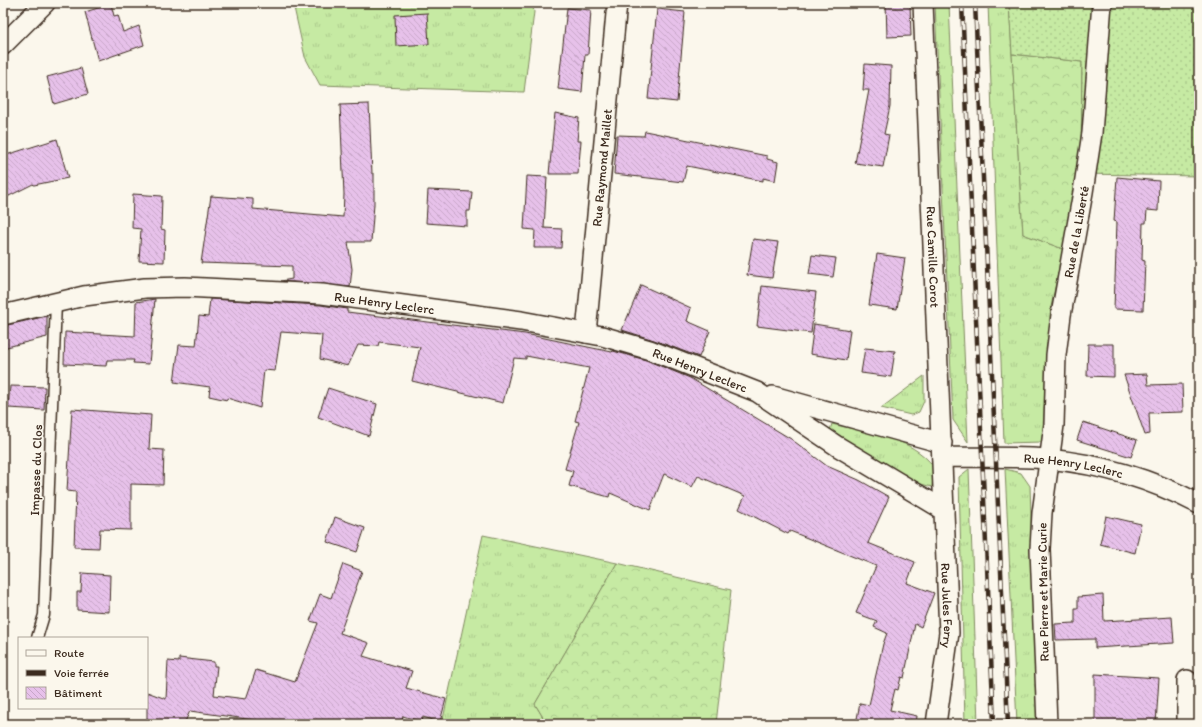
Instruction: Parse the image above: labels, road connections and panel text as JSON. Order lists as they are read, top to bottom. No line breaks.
{"streets":{"street":["Rue Raymond Maillet","Rue de la Liberté","Rue Camille Corot","Rue Henry Leclerc","Rue Pierre et Marie Curie","Rue Jules Ferry"],"lane":["Impasse du Clos"]},"crossings":[["Rue Raymond Maillet","Rue Henry Leclerc"],["Rue de la Liberté","Rue Henry Leclerc"],["Rue de la Liberté","Rue Pierre et Marie Curie"],["Rue Camille Corot","Rue Henry Leclerc"],["Rue Camille Corot","Rue Jules Ferry"],["Rue Henry Leclerc","Impasse du Clos"],["Rue Henry Leclerc","Rue Pierre et Marie Curie"],["Rue Henry Leclerc","Rue Jules Ferry"]],"legend":["Route","Voie ferrée","Bâtiment"]}
